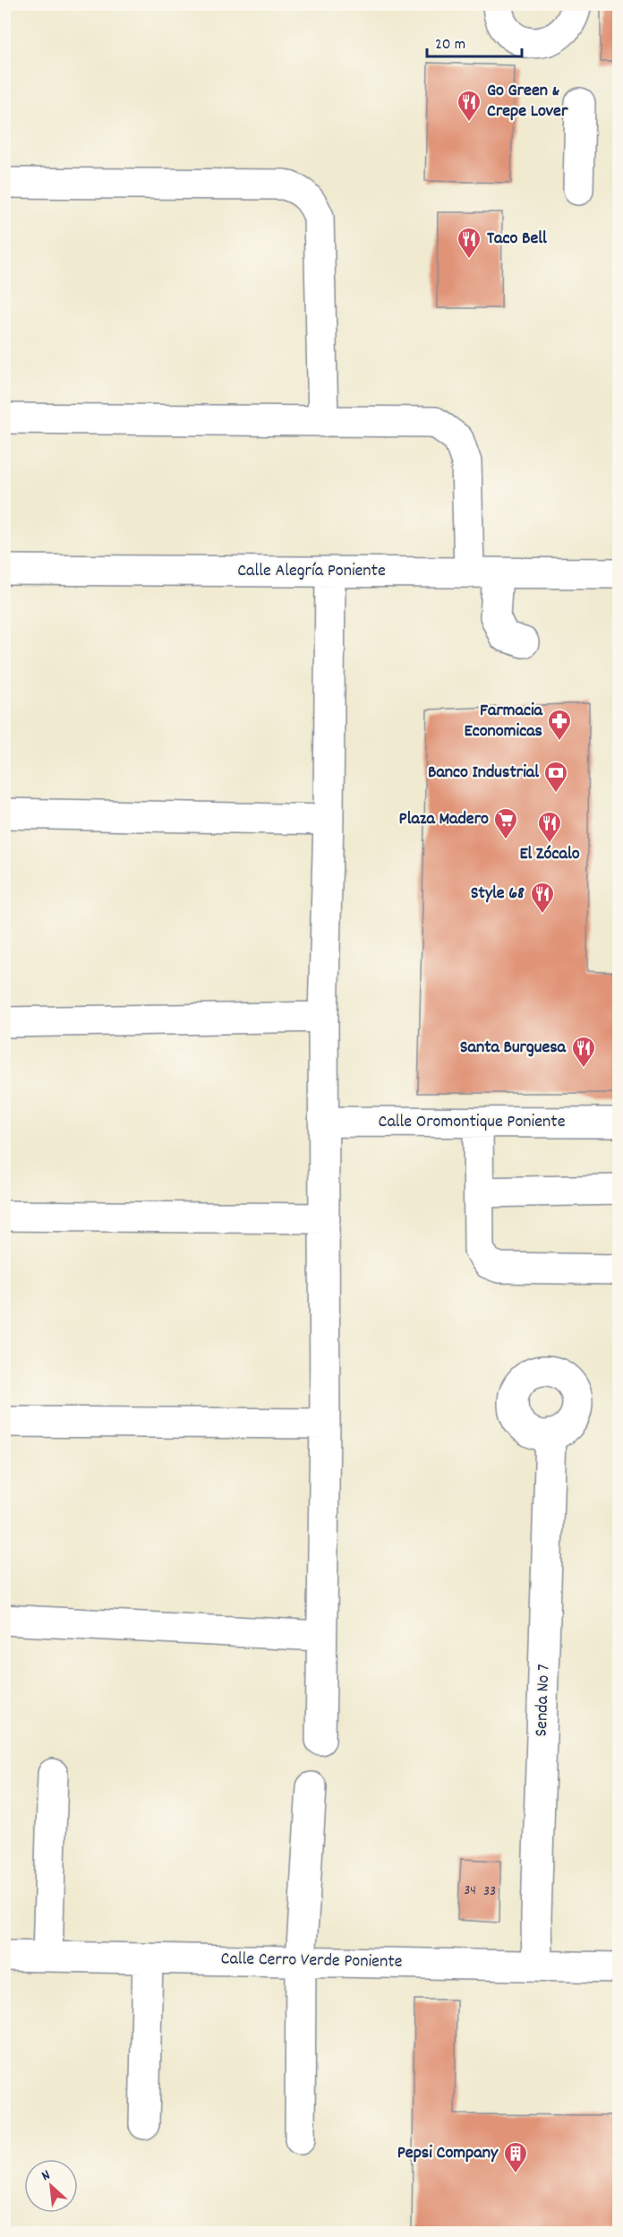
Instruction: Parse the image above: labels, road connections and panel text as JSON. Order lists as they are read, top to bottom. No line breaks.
{"streets":{"street":["Calle Alegría Poniente","Calle Oromontique Poniente","Senda No 7","Calle Cerro Verde Poniente"]},"crossings":[["Senda No 7","Calle Cerro Verde Poniente"]],"places":{"restaurant":["Go Green & Crepe Lover","Taco Bell","El Zócalo","Style 68","Santa Burguesa"],"pharmacy":["Farmacia Economicas"],"bank":["Banco Industrial"],"supermarket":["Plaza Madero"],"building":["Pepsi Company"]},"house_numbers":["34","33"],"scale_bar":"20 m","north":"top left"}
